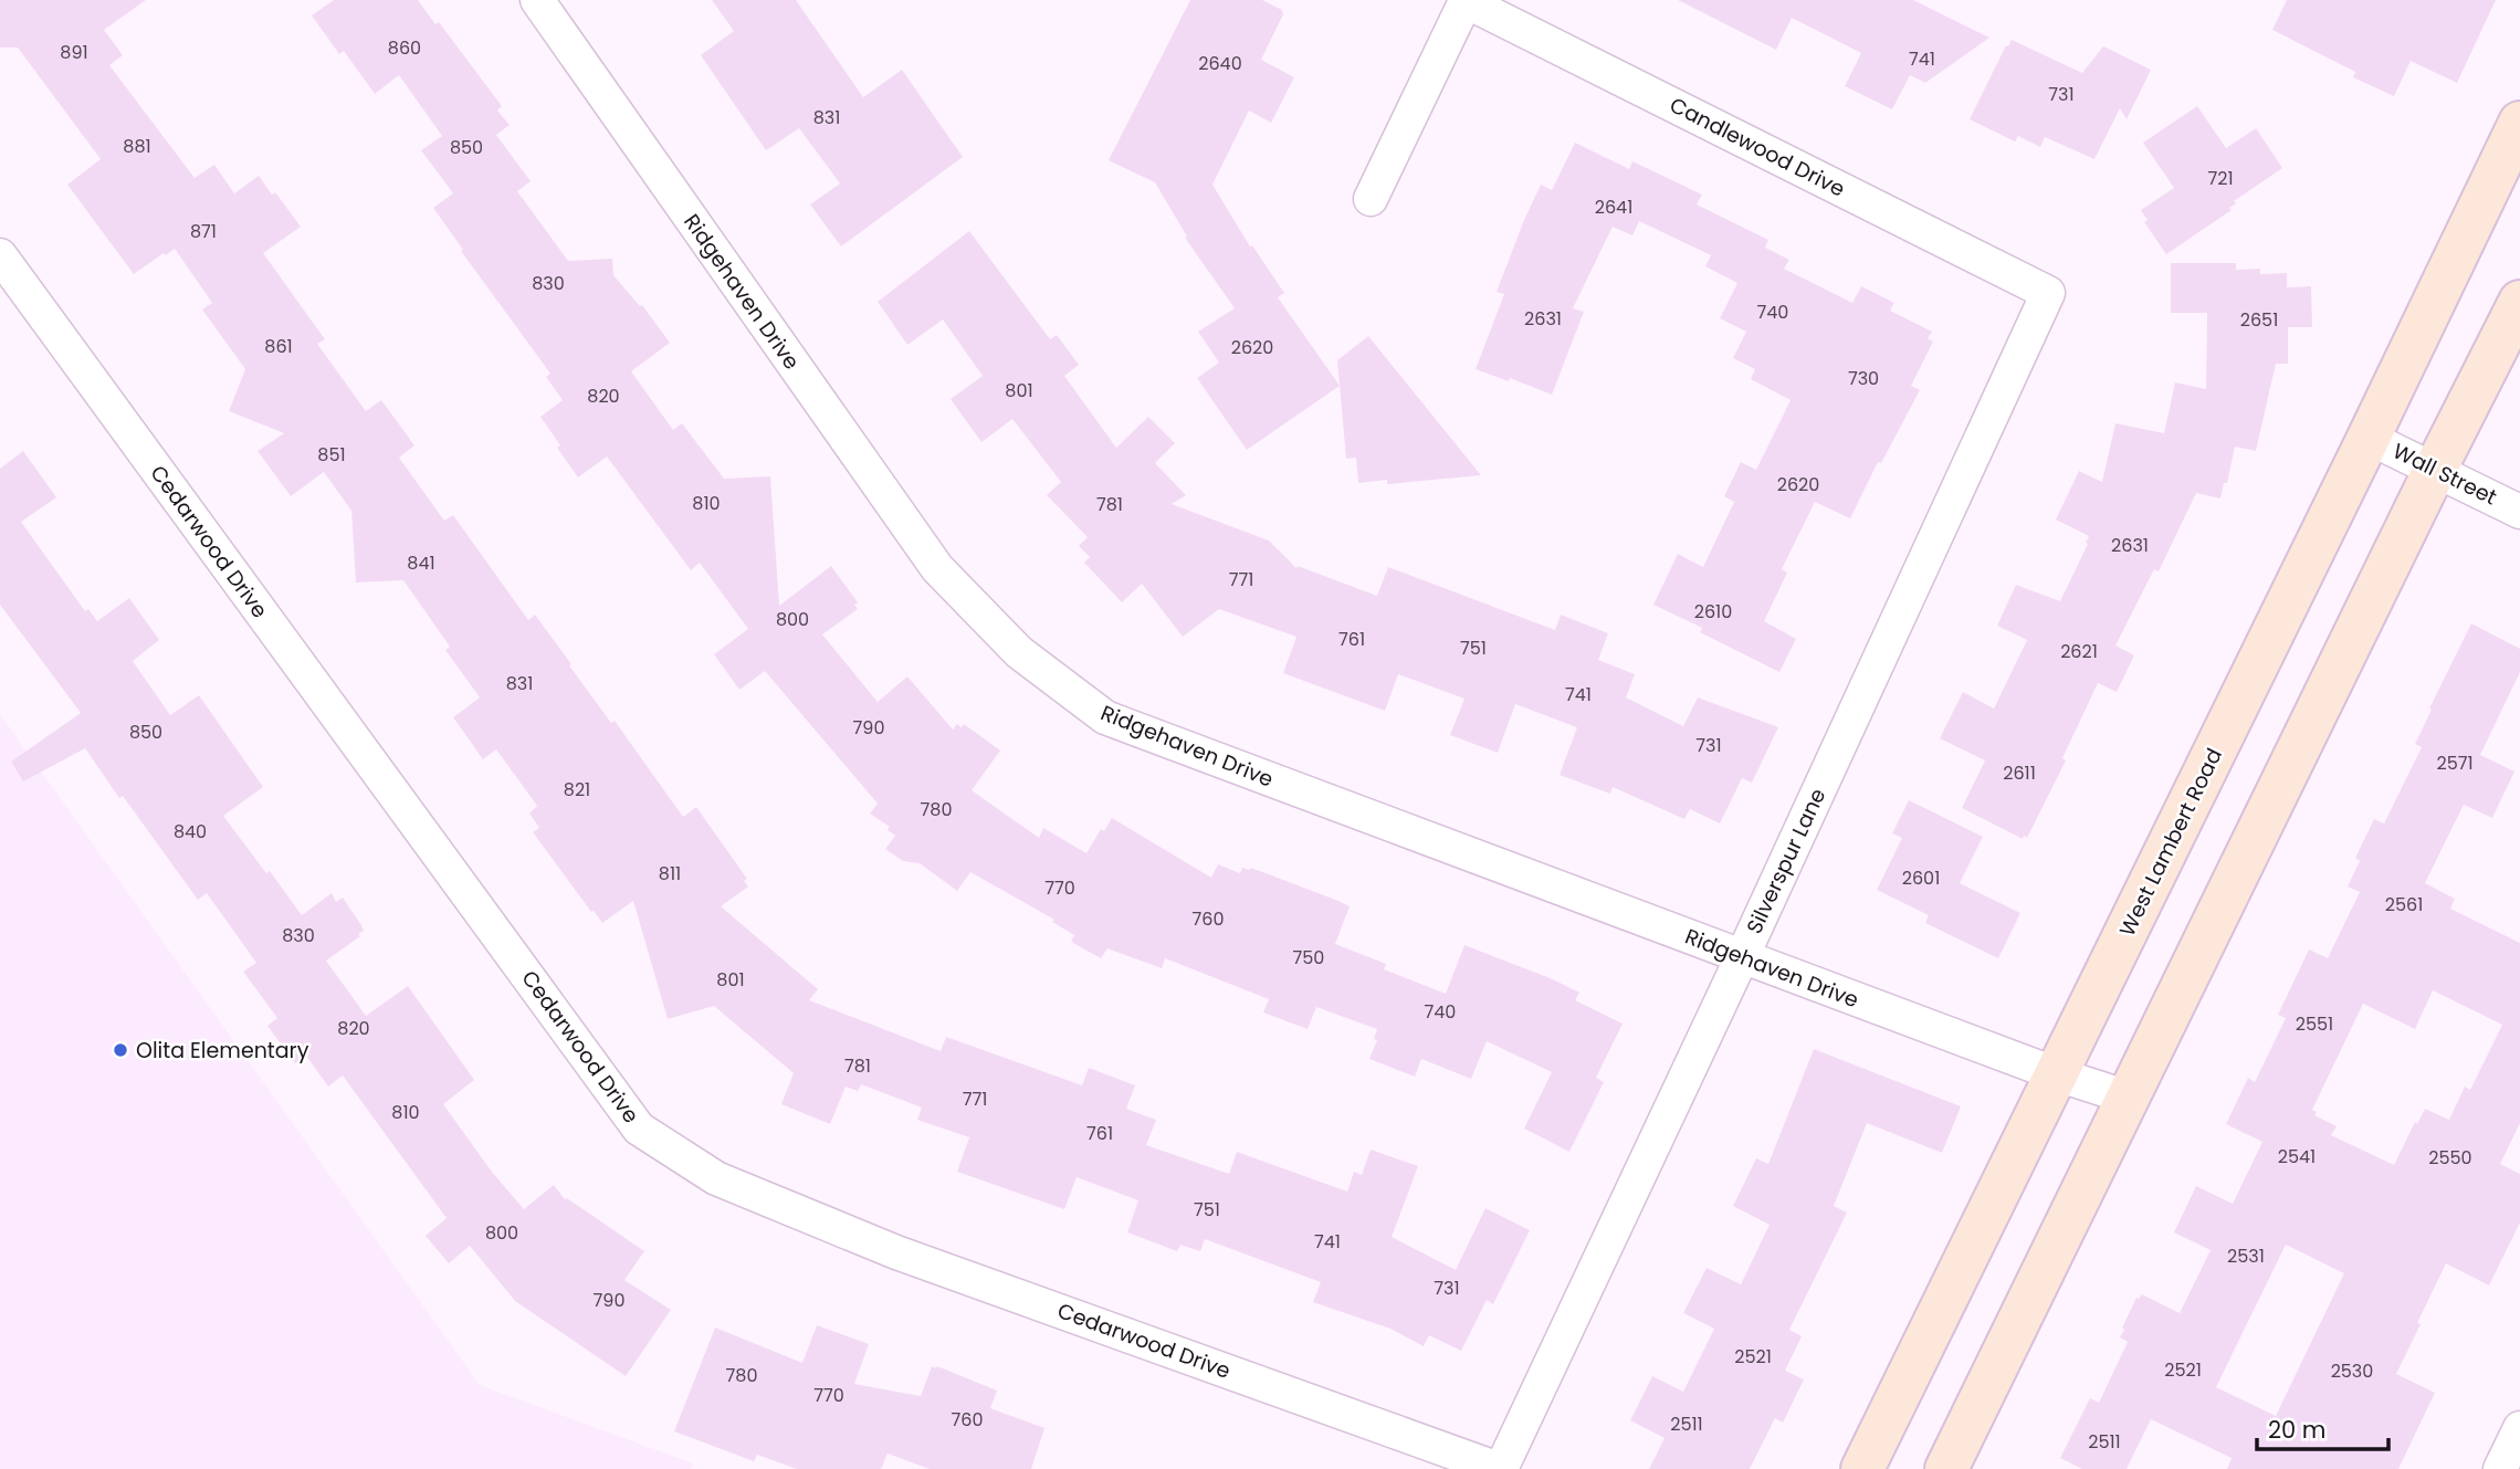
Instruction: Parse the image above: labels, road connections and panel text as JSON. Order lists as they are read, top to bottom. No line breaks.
{"streets":{"main road":["West Lambert Road"],"street":["Candlewood Drive","Ridgehaven Drive","Wall Street","Cedarwood Drive","Silverspur Lane"]},"crossings":[["Candlewood Drive","Silverspur Lane"],["Ridgehaven Drive","West Lambert Road"],["Ridgehaven Drive","Silverspur Lane"],["Wall Street","West Lambert Road"],["Cedarwood Drive","Silverspur Lane"]],"places":["Olita Elementary"],"house_numbers":["860","891","741","2640","731","831","881","850","721","2641","871","830","740","2631","2651","861","2620","730","801","820","851","2620","810","781","2631","841","771","2610","800","761","751","2621","831","741","790","850","731","2571","2611","821","780","840","811","2601","770","2561","760","830","750","801","740","2551","820","781","771","810","761","2541","2550","751","800","741","2531","731","790","2521","2521","2530","780","770","760","2511","2511"],"scale_bar":"20 m"}
